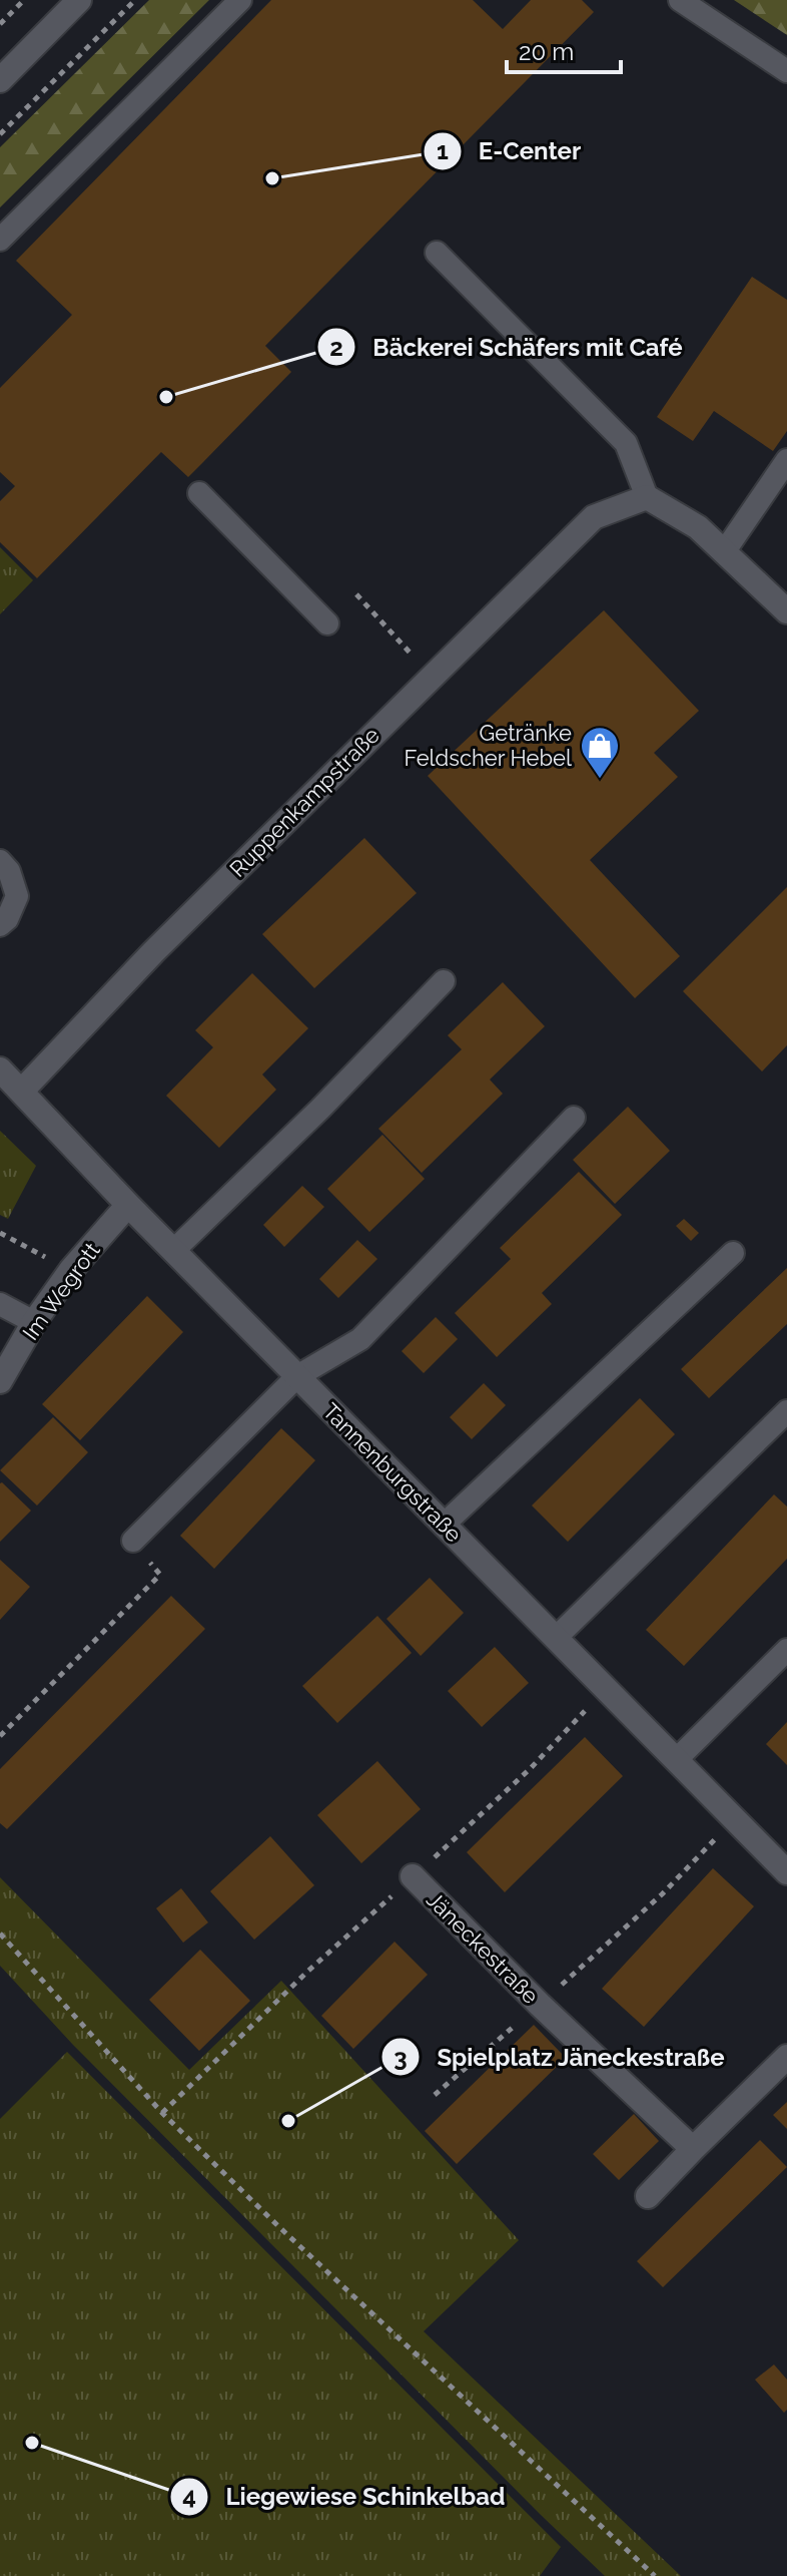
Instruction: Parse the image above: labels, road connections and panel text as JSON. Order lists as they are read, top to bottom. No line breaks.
{"streets":{"street":["Ruppenkampstraße","Im Wegrott","Tannenburgstraße","Jäneckestraße"]},"crossings":[["Ruppenkampstraße","Tannenburgstraße"],["Im Wegrott","Tannenburgstraße"],["Tannenburgstraße","Jäneckestraße"]],"places":{"other":["E-Center","Bäckerei Schäfers mit Café","Spielplatz Jäneckestraße","Liegewiese Schinkelbad"],"shop":["Getränke Feldscher Hebel"]},"scale_bar":"20 m"}
